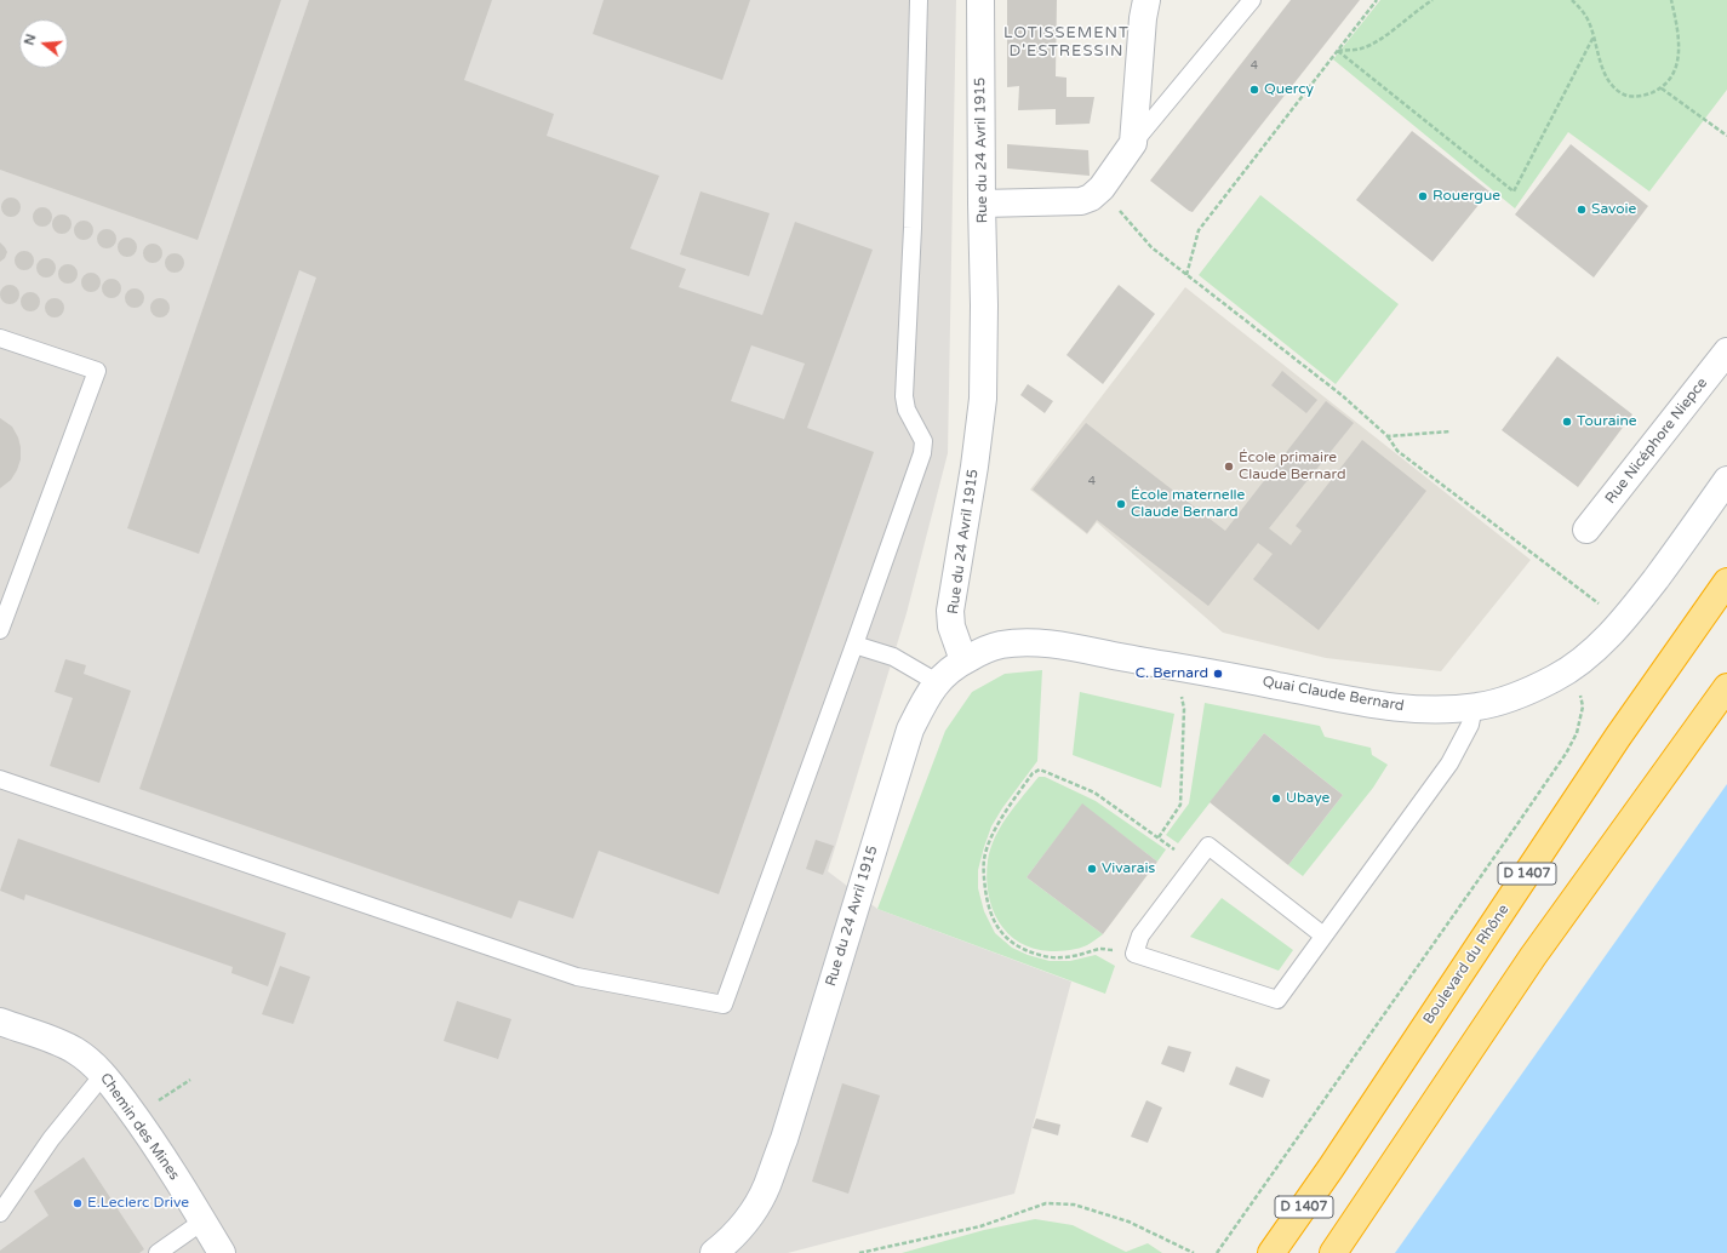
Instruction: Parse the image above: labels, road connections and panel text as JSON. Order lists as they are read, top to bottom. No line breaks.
{"streets":{"highway":["D 1407","Boulevard du Rhône"],"street":["Rue du 24 Avril 1915","Rue Nicéphore Niepce","Quai Claude Bernard","Chemin des Mines"]},"crossings":[["Rue du 24 Avril 1915","Quai Claude Bernard"]],"districts":["LOTISSEMENT D'ESTRESSIN"],"places":["Quercy","Rouergue","Savoie","Touraine","École primaire Claude Bernard","École maternelle Claude Bernard","C. Bernard","Ubaye","Vivarais","E.Leclerc Drive"],"house_numbers":["4","4"],"north":"left"}
